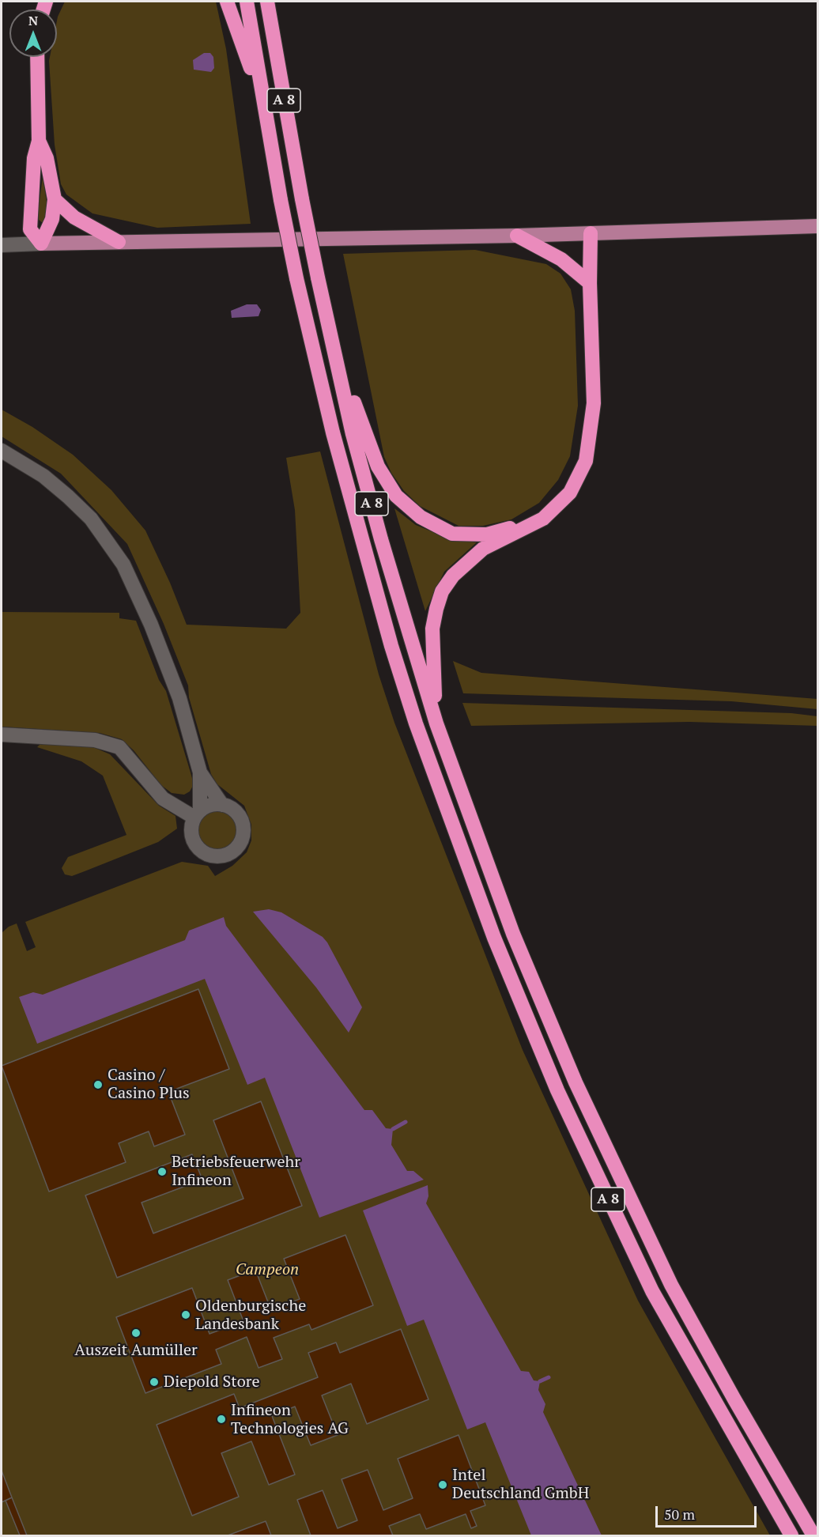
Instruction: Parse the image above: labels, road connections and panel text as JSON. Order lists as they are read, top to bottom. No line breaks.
{"streets":{"highway":["A 8"]},"parks":["Campeon"],"places":["Casino / Casino Plus","Betriebsfeuerwehr Infineon","Oldenburgische Landesbank","Auszeit Aumüller","Diepold Store","Infineon Technologies AG","Intel Deutschland GmbH"],"scale_bar":"50 m","north":"top"}
